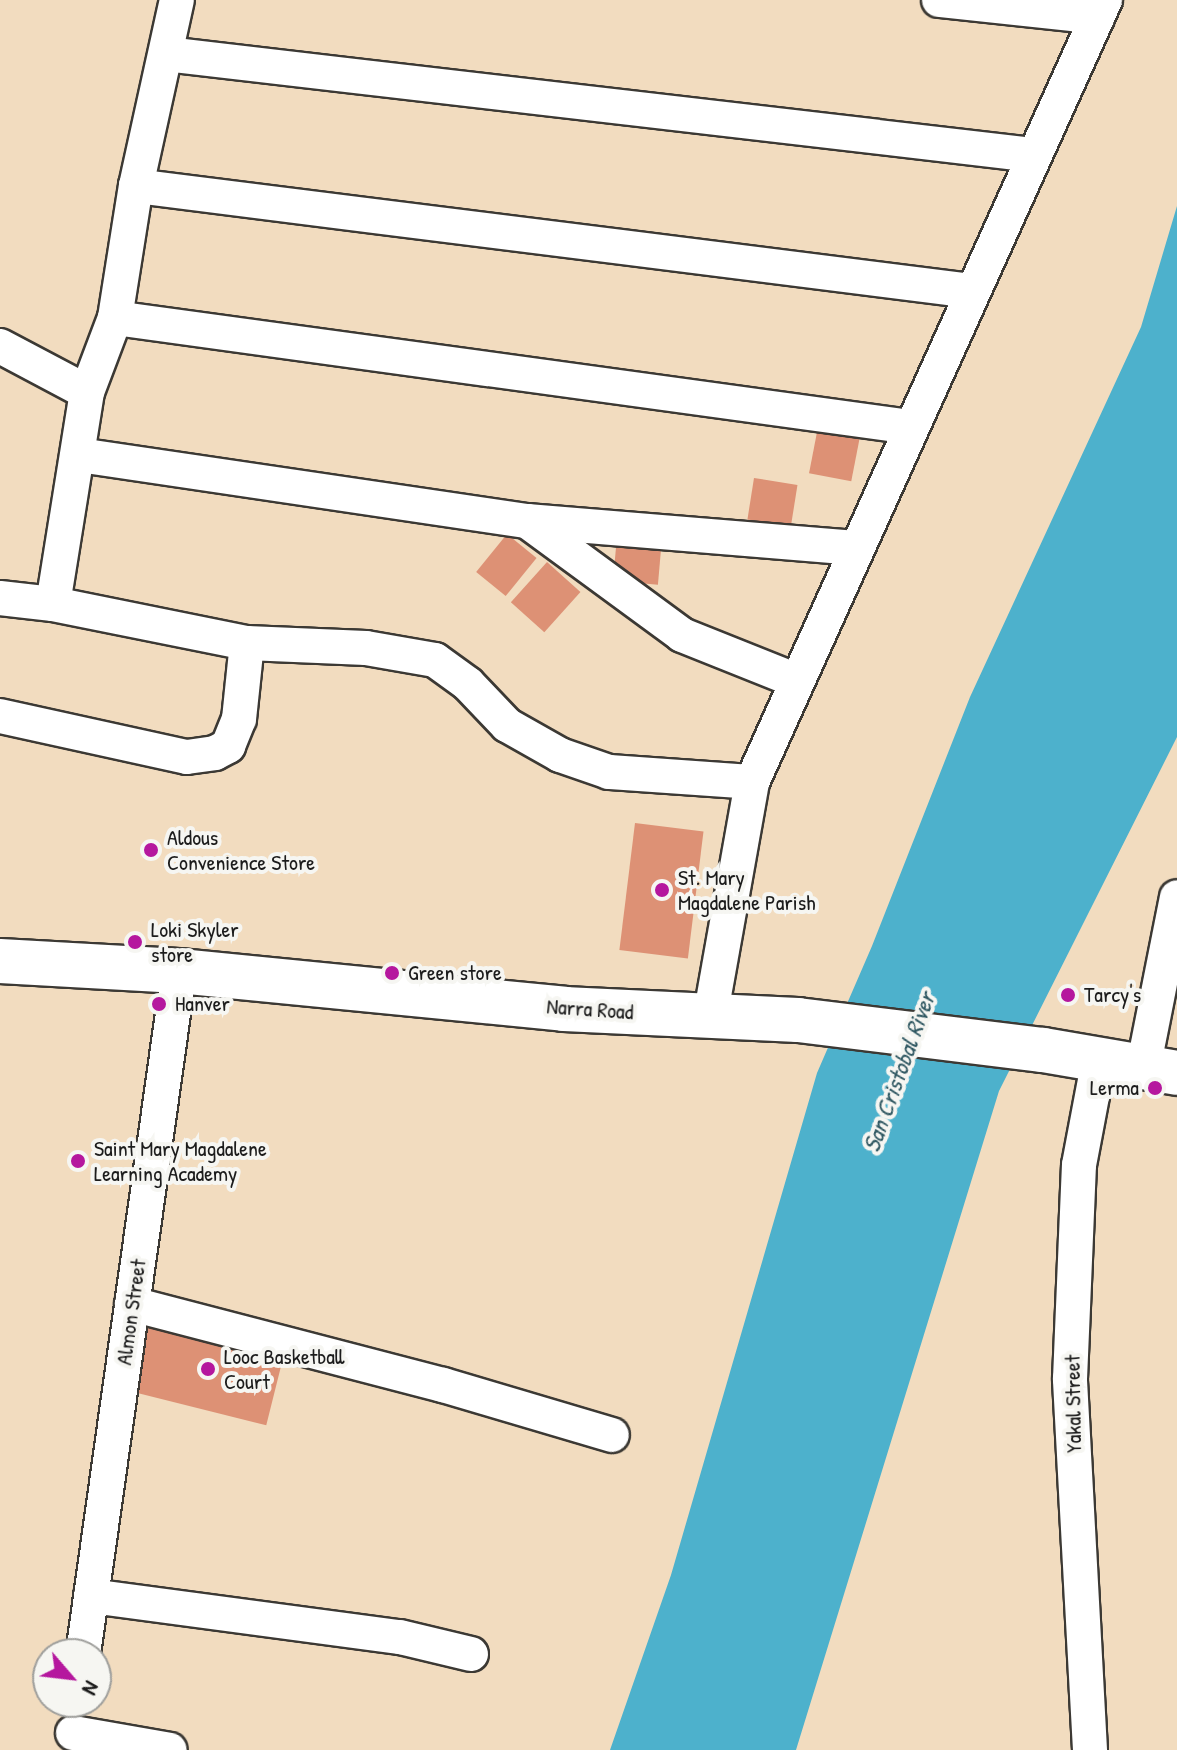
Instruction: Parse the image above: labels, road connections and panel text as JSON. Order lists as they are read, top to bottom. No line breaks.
{"streets":{"main road":["Narra Road"],"street":["Almon Street","Yakal Street"]},"crossings":[["Narra Road","Almon Street"],["Narra Road","Yakal Street"]],"water":["San Cristobal River"],"places":["Aldous Convenience Store","St. Mary Magdalene Parish","Loki Skyler store","Green store","Tarcy's","Hanver","Lerma","Saint Mary Magdalene Learning Academy","Looc Basketball Court"],"north":"bottom right"}
